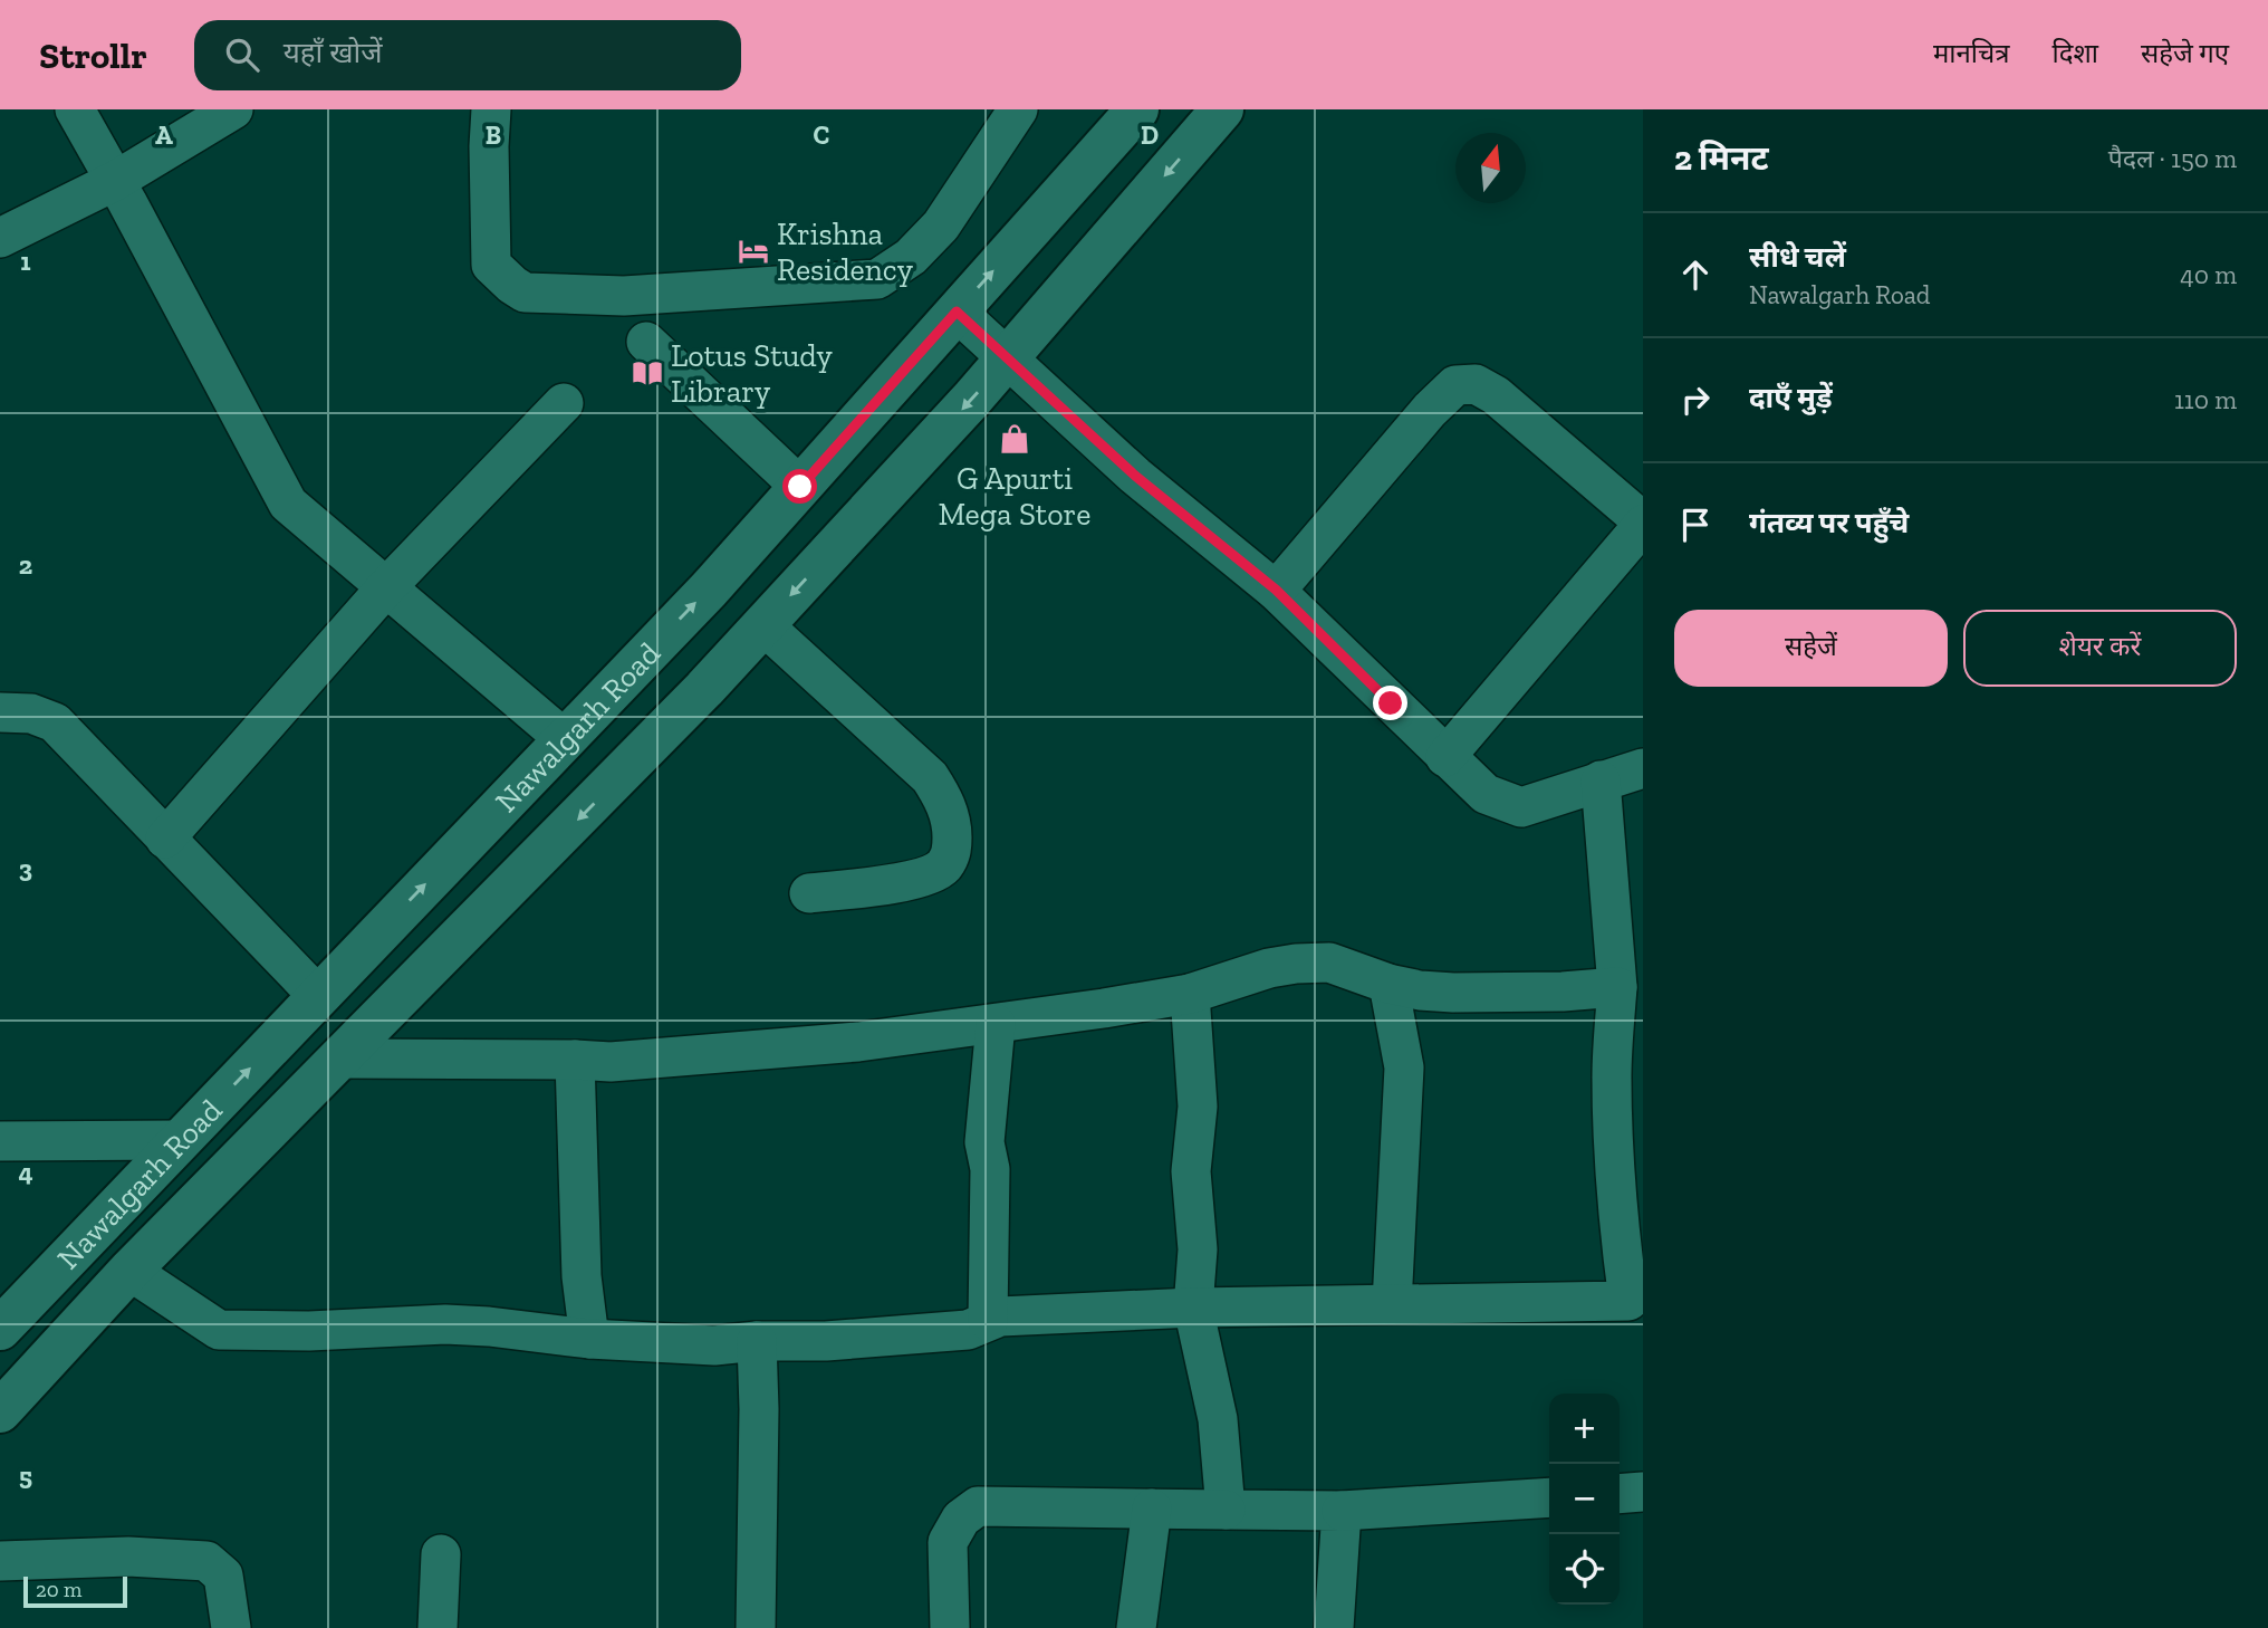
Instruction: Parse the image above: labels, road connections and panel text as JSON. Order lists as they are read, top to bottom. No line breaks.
{"streets":{"street":["Nawalgarh Road"]},"places":{"hotel":["Krishna Residency"],"library":["Lotus Study Library"],"shop":["G Apurti Mega Store"]},"scale_bar":"20 m","north":"top","page":{"header":"Strollr","search":"यहाँ खोजें","nav":["मानचित्र","दिशा","सहेजे गए"],"heading":["2 मिनट","पैदल · 150 m"],"list":[["सीधे चलें","Nawalgarh Road","40 m"],["दाएँ मुड़ें","110 m"],"गंतव्य पर पहुँचे"],"buttons":["सहेजें","शेयर करें"],"map_buttons":["+","−"],"scale":"20 m"},"grid":{"columns":["A","B","C","D"],"rows":["1","2","3","4","5"]}}
